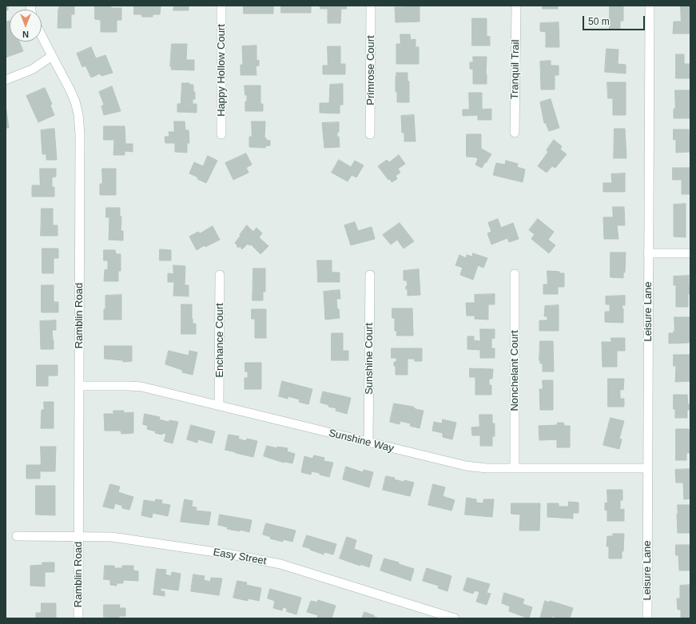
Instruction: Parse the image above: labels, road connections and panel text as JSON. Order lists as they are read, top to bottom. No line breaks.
{"streets":{"street":["Tranquil Trail","Happy Hollow Court","Primrose Court","Leisure Lane","Ramblin Road","Enchance Court","Sunshine Court","Nonchelant Court","Sunshine Way","Easy Street"]},"crossings":[["Leisure Lane","Sunshine Way"],["Ramblin Road","Sunshine Way"],["Ramblin Road","Easy Street"],["Enchance Court","Sunshine Way"],["Sunshine Court","Sunshine Way"],["Nonchelant Court","Sunshine Way"]],"scale_bar":"50 m","north":"bottom"}
